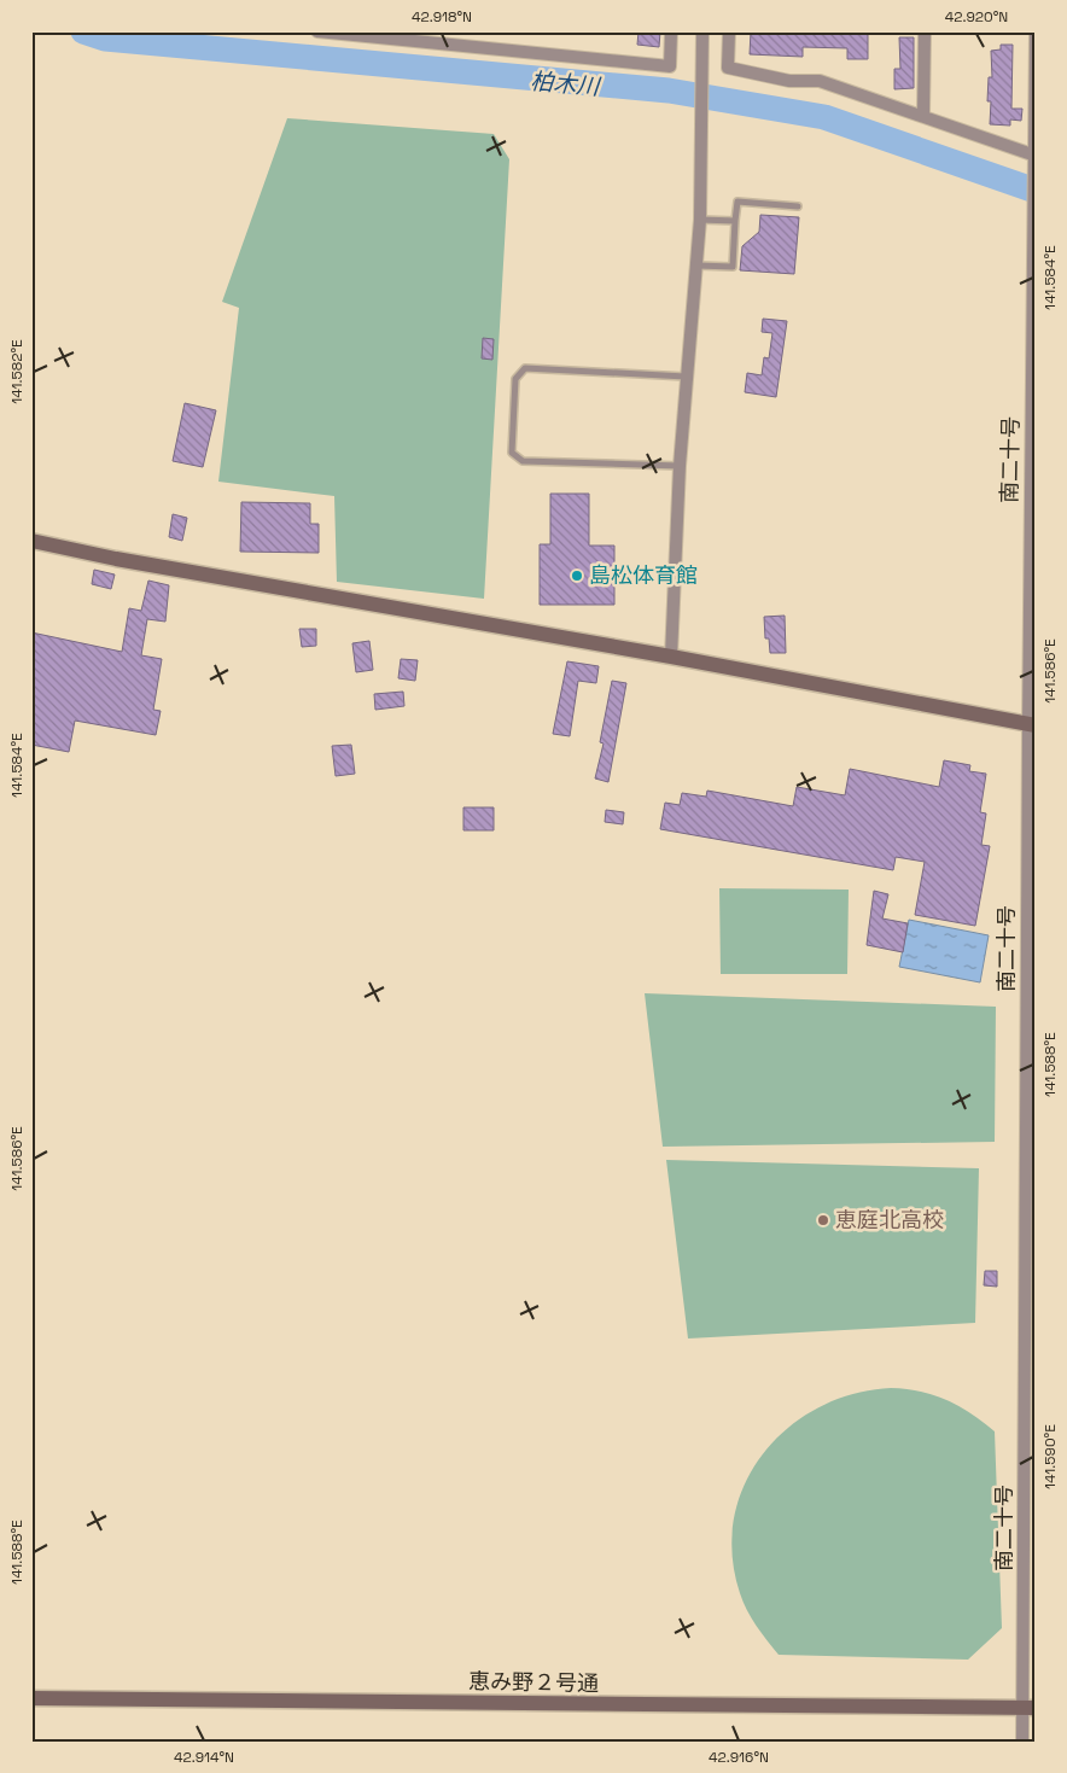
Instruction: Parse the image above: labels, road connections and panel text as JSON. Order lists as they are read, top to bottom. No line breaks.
{"streets":{"street":["南二十号","恵み野２号通"]},"crossings":[["南二十号","恵み野２号通"]],"water":["柏木川"],"places":["島松体育館","恵庭北高校"],"coordinates":["42.918°N","42.920°N","141.584°E","141.582°E","141.586°E","141.588°E","141.590°E","42.914°N","42.916°N"]}
